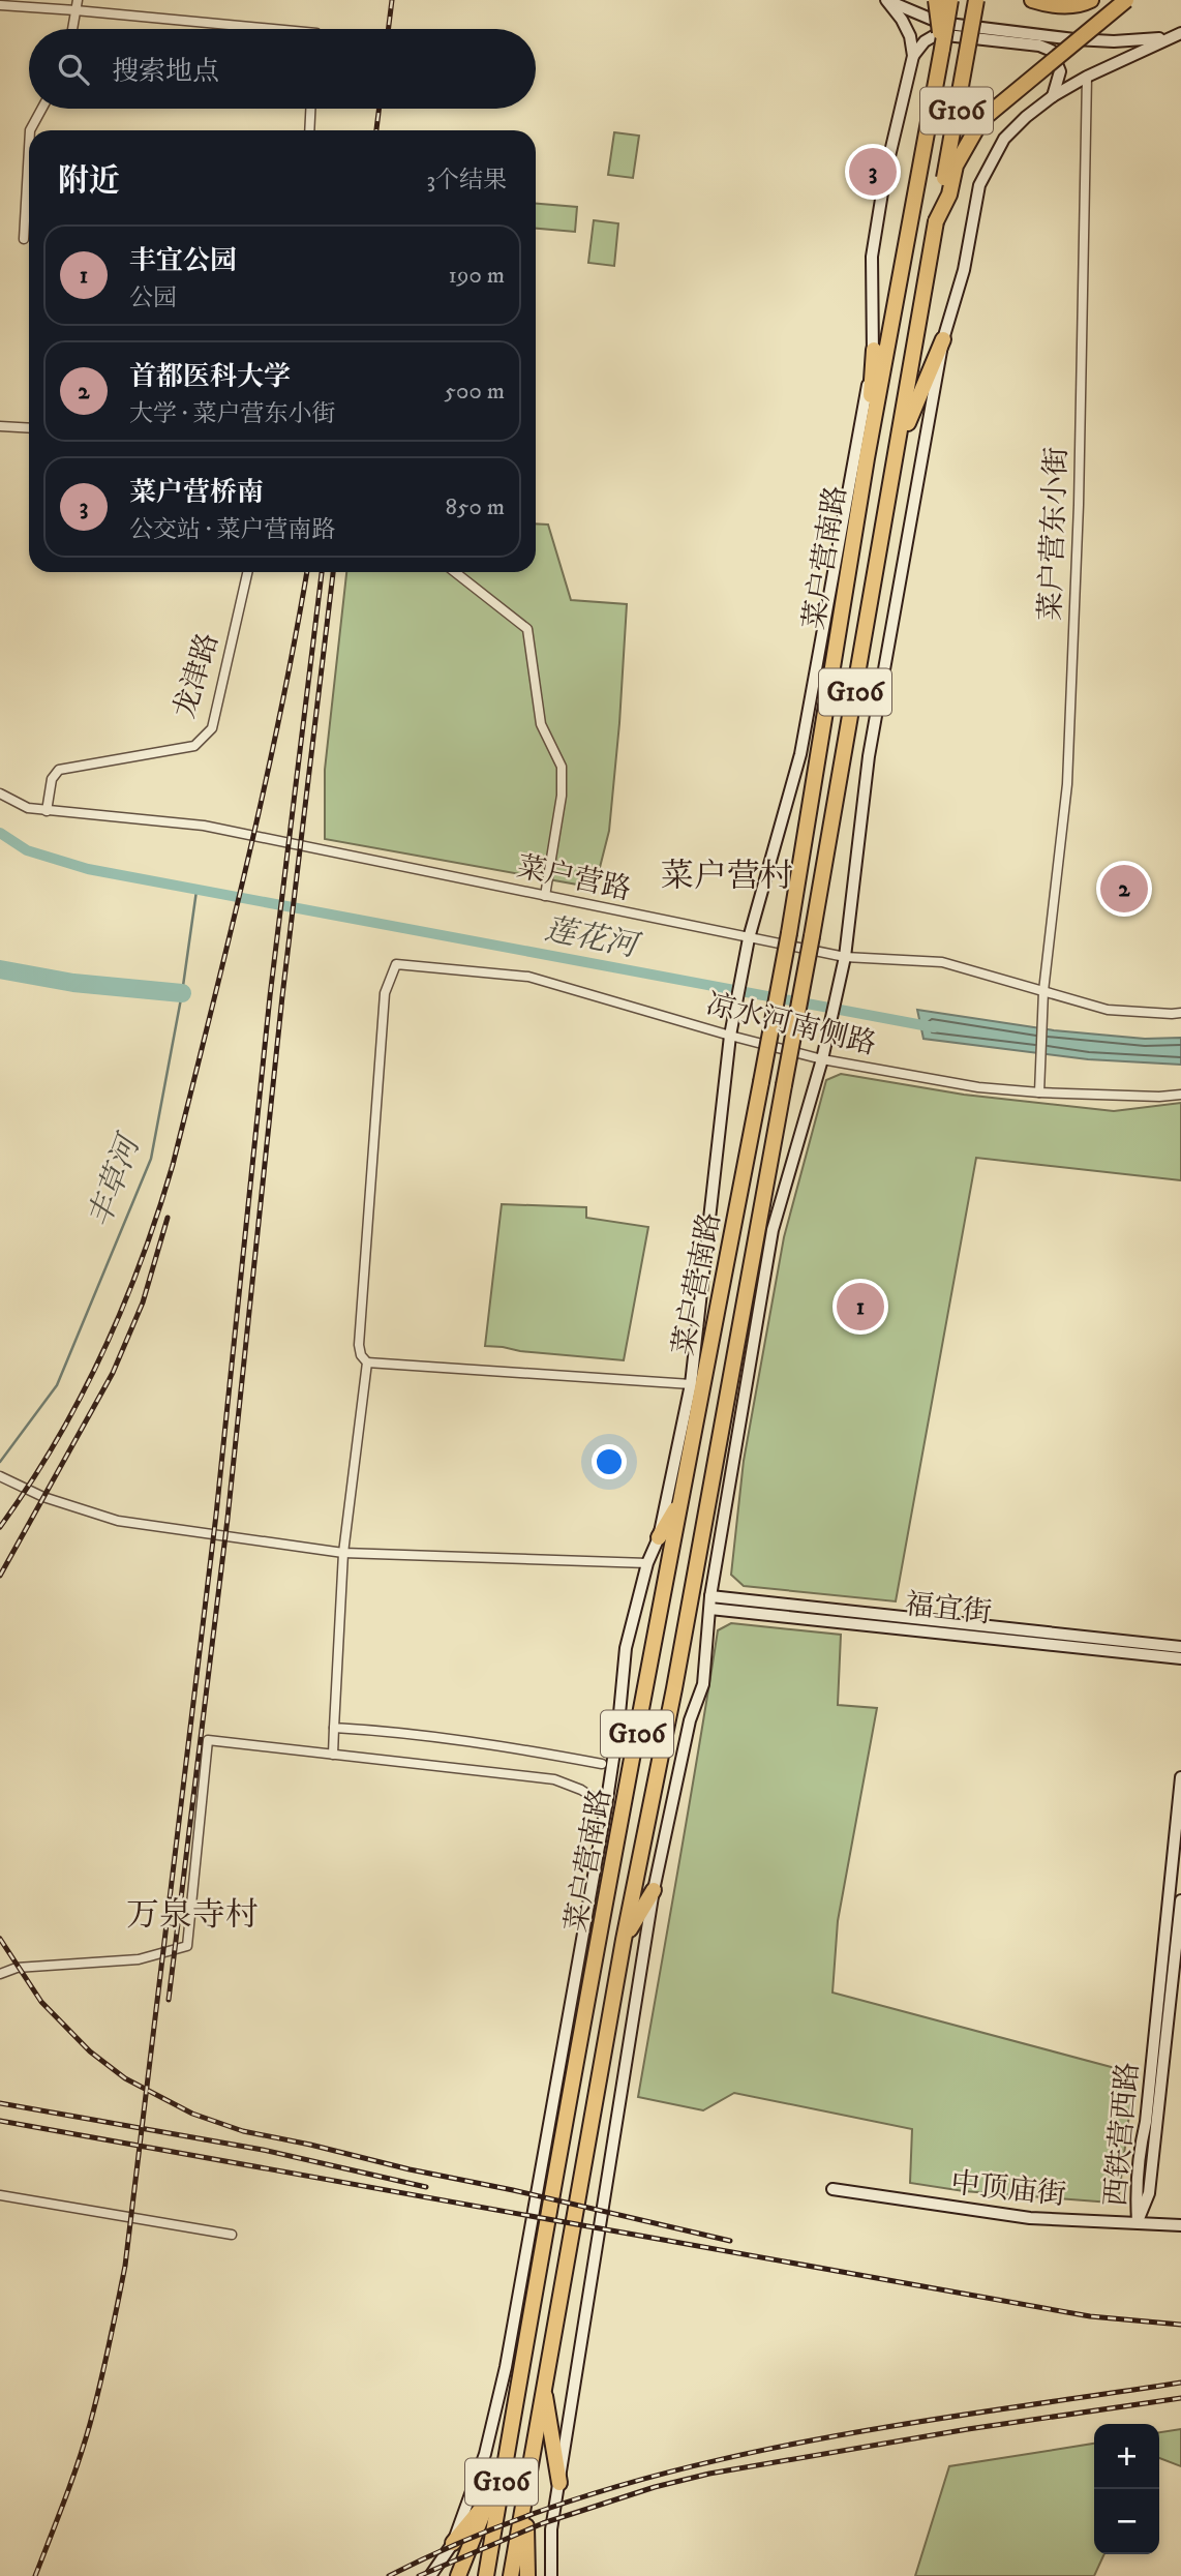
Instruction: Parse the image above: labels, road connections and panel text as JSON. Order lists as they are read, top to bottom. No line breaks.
{"streets":{"highway":["G106","菜户营南路"],"street":["菜户营东小街","龙津路","菜户营路","凉水河南侧路","福宜街","西铁营西路","中顶庙街"]},"crossings":[["G106","菜户营南路"],["菜户营东小街","菜户营路"],["菜户营东小街","凉水河南侧路"],["菜户营南路","菜户营路"],["菜户营南路","凉水河南侧路"],["龙津路","菜户营路"],["西铁营西路","中顶庙街"]],"districts":["菜户营村","万泉寺村"],"water":["莲花河","丰草河"],"page":{"search":"搜索地点","heading":["附近","3个结果"],"pins":["3","2","1"],"list":[{"mark":"1","name":"丰宜公园","note":"公园","value":"190 m"},{"mark":"2","name":"首都医科大学","note":"大学 · 菜户营东小街","value":"500 m"},{"mark":"3","name":"菜户营桥南","note":"公交站 · 菜户营南路","value":"850 m"}],"map_buttons":["+","−"]}}
